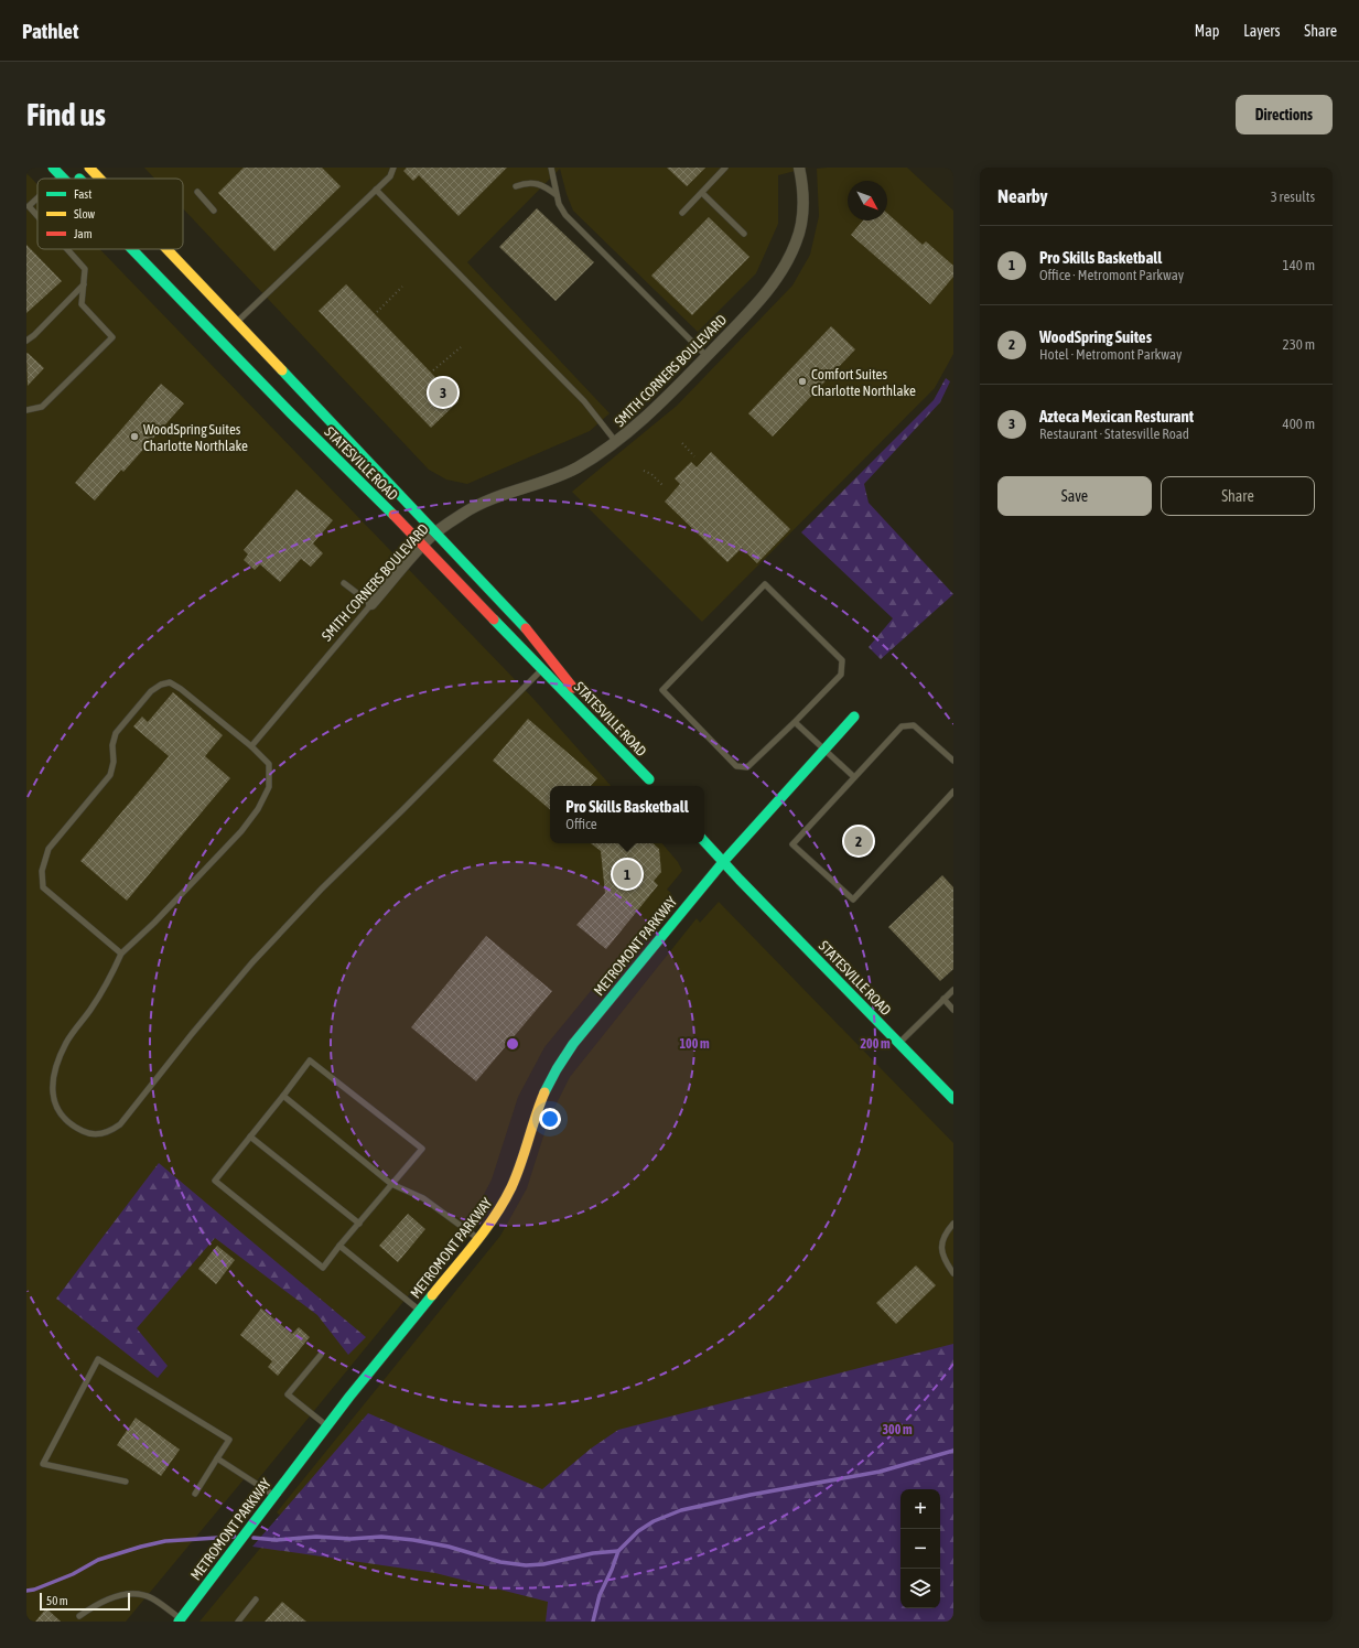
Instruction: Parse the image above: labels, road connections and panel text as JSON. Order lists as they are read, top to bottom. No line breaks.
{"streets":{"main road":["STATESVILLE ROAD","METROMONT PARKWAY"],"street":["SMITH CORNERS BOULEVARD"]},"crossings":[["SMITH CORNERS BOULEVARD","STATESVILLE ROAD"],["STATESVILLE ROAD","METROMONT PARKWAY"]],"places":["Comfort Suites Charlotte Northlake","WoodSpring Suites Charlotte Northlake"],"legend":["Fast","Slow","Jam"],"scale_bar":"50 m","north":"bottom right","page":{"header":"Pathlet","nav":["Map","Layers","Share"],"buttons":["Directions",["Save","Share"]],"title":"Find us","heading":["Nearby","3 results"],"list":[{"mark":"1","name":"Pro Skills Basketball","note":"Office · Metromont Parkway","value":"140 m"},{"mark":"2","name":"WoodSpring Suites","note":"Hotel · Metromont Parkway","value":"230 m"},{"mark":"3","name":"Azteca Mexican Resturant","note":"Restaurant · Statesville Road","value":"400 m"}],"pins":["3","2","1"],"popup":["Pro Skills Basketball","Office"],"map_buttons":["+","−"],"scale":"50 m"},"rings":["100 m","200 m","300 m"]}
